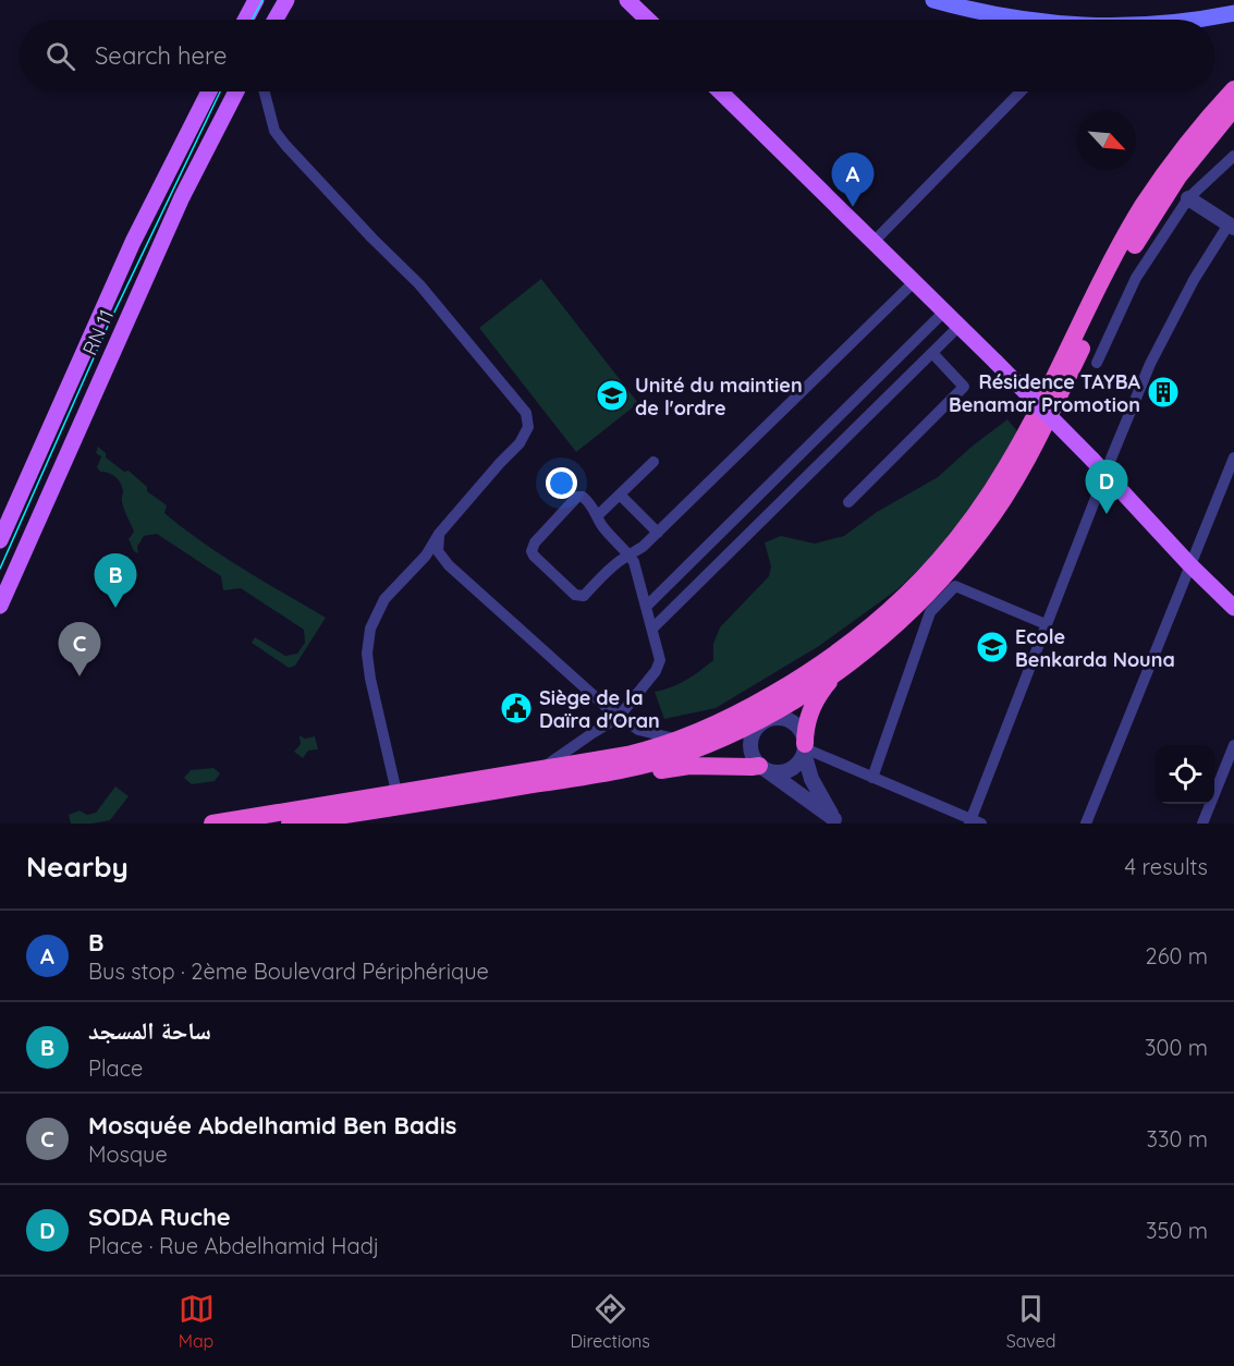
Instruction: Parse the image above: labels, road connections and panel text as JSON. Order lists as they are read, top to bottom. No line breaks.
{"streets":{"main road":["RN 11"]},"places":{"building":["Résidence TAYBA Benamar Promotion"],"school or university":["Unité du maintien de l'ordre","Ecole Benkarda Nouna"],"public building":["Siège de la Daïra d'Oran"]},"north":"bottom right","page":{"search":"Search here","pins":["A","D","B","C"],"heading":["Nearby","4 results"],"list":[{"mark":"A","name":"B","note":"Bus stop · 2ème Boulevard Périphérique","value":"260 m"},{"mark":"B","name":"ساحة المسجد","note":"Place","value":"300 m"},{"mark":"C","name":"Mosquée Abdelhamid Ben Badis","note":"Mosque","value":"330 m"},{"mark":"D","name":"SODA Ruche","note":"Place · Rue Abdelhamid Hadj","value":"350 m"}],"nav":["Map","Directions","Saved"]}}
